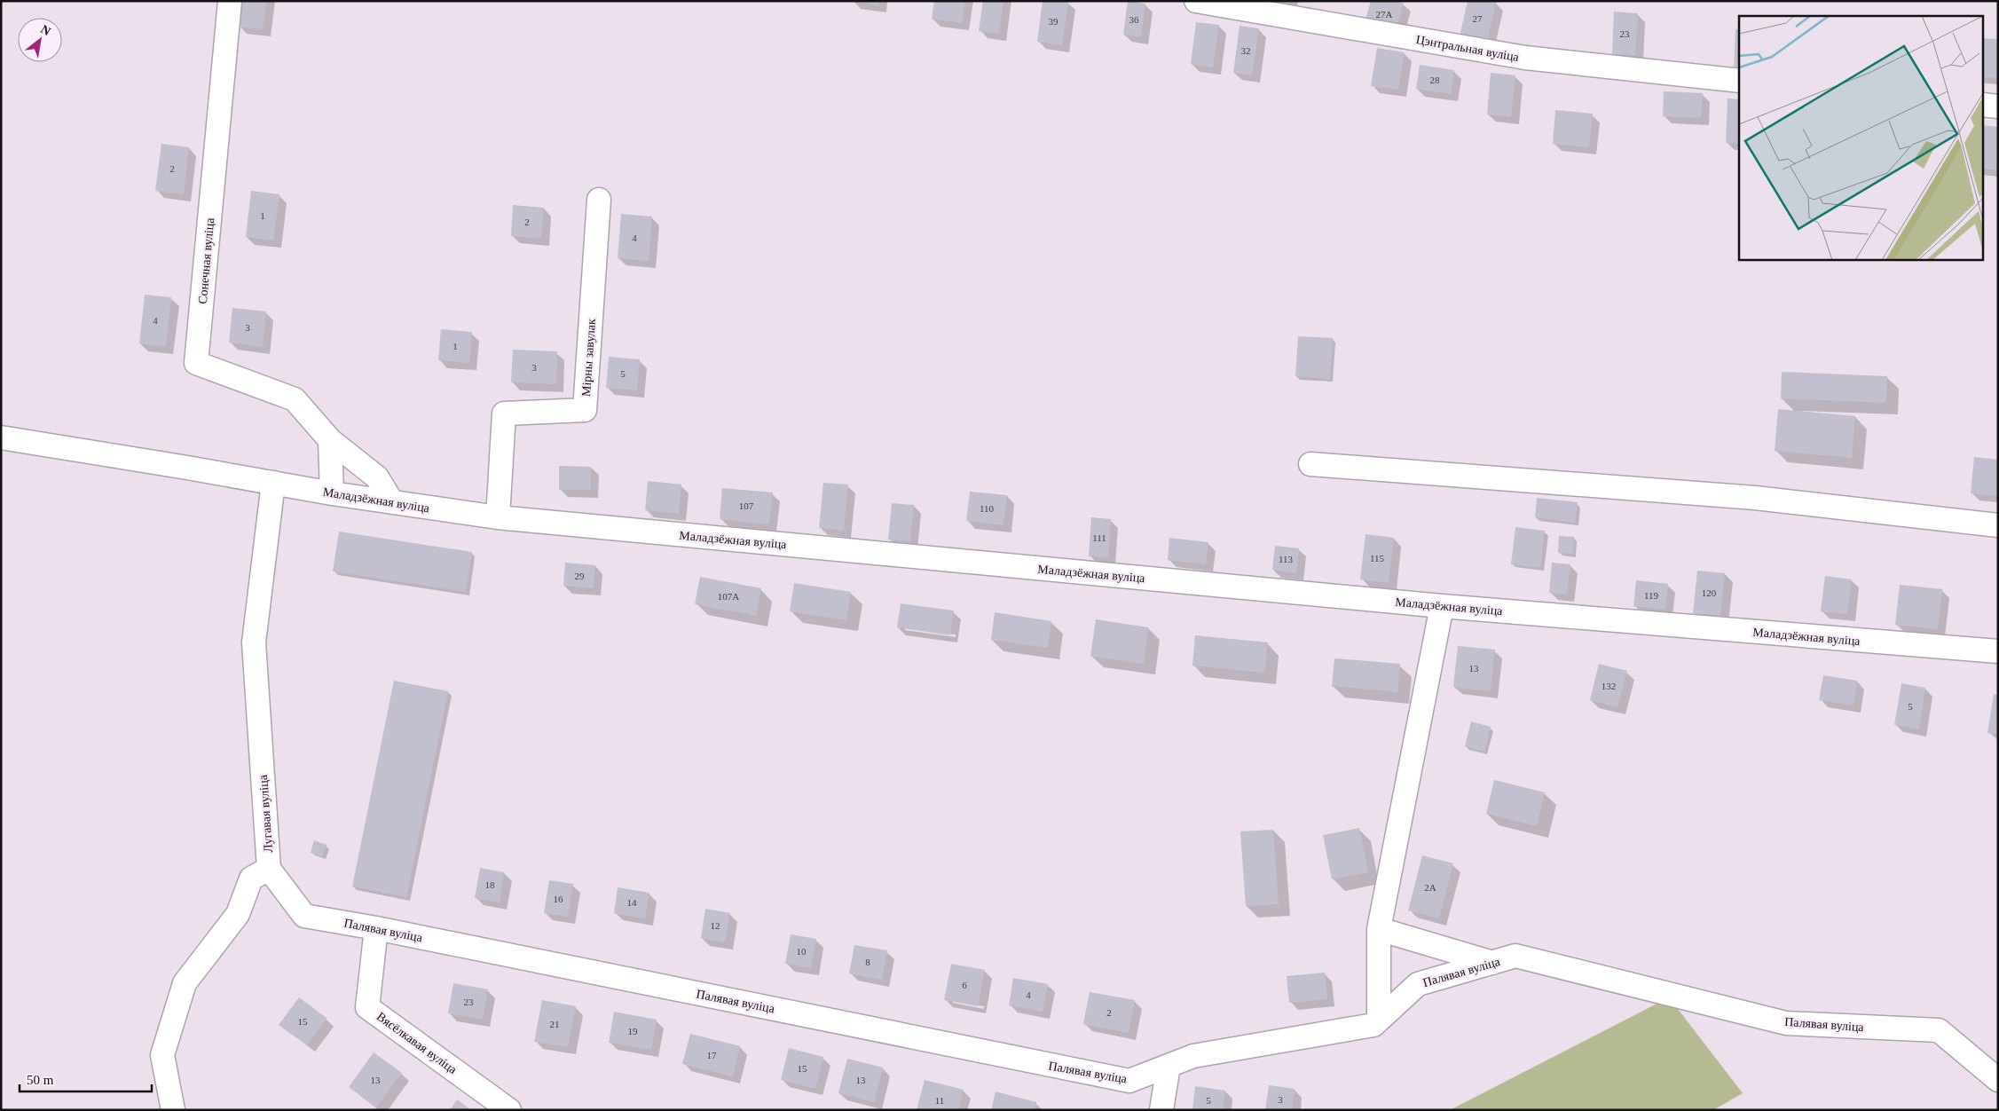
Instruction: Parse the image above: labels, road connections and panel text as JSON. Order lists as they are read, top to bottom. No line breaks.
{"streets":{"street":["Цэнтральная вуліца","Сонечная вуліца","Мірны завулак","Маладзёжная вуліца","Лугавая вуліца","Палявая вуліца","Вясёлкавая вуліца"]},"crossings":[["Сонечная вуліца","Маладзёжная вуліца"],["Мірны завулак","Маладзёжная вуліца"],["Маладзёжная вуліца","Лугавая вуліца"],["Лугавая вуліца","Палявая вуліца"],["Палявая вуліца","Вясёлкавая вуліца"]],"house_numbers":["27А","27","36","39","23","32","28","2","1","2","4","4","3","1","3","5","107","110","111","115","113","29","120","119","107А","13","132","5","18","2А","16","14","12","10","8","6","4","23","2","15","21","19","17","15","13","13","3","11","5"],"scale_bar":"50 m","north":"top right"}
